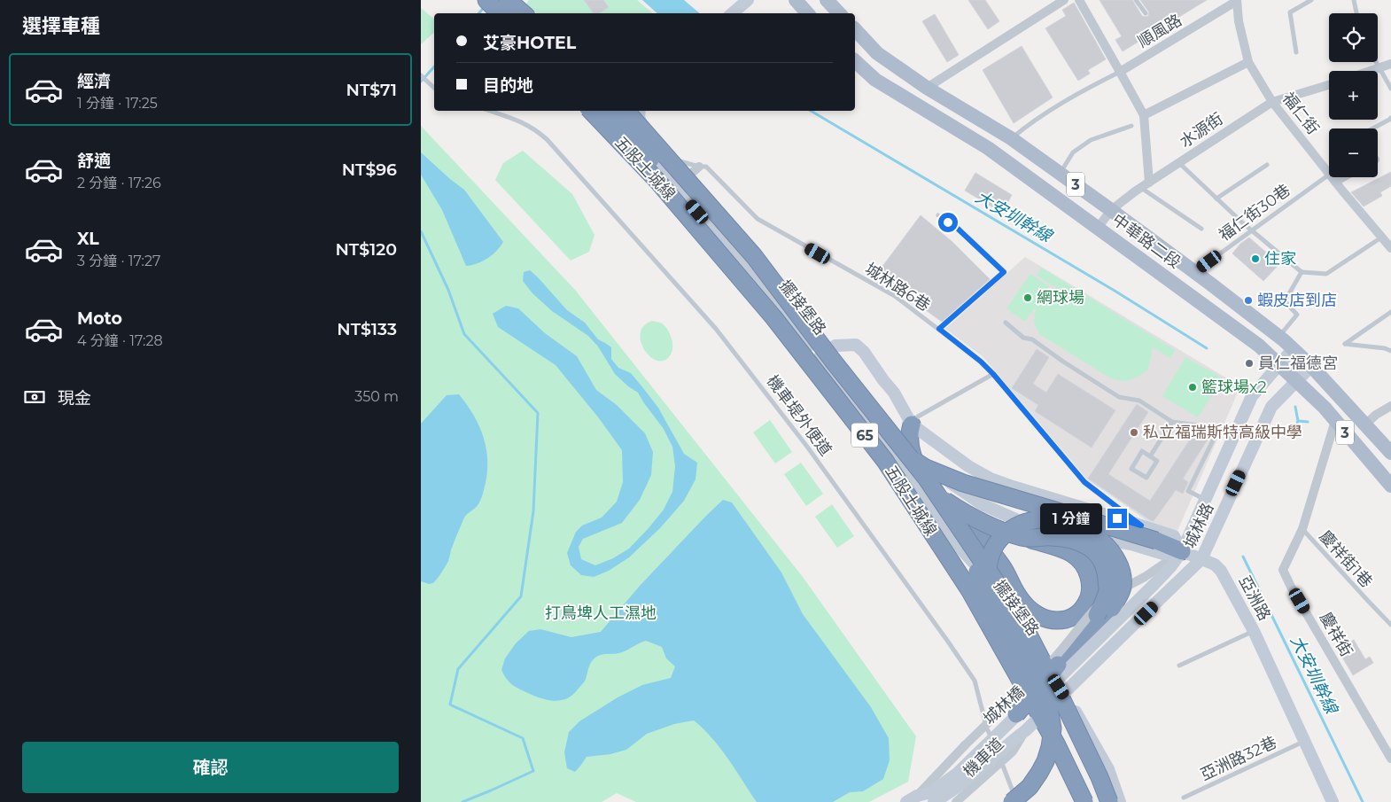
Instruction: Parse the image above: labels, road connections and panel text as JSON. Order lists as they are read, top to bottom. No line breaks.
{"streets":{"highway":["五股土城線","65"],"main road":["3","中華路二段"],"street":["順風路","福仁街","水源街","擺接堡路","城林路","亞洲路","慶祥街","城林橋","機車道"],"lane":["福仁街30巷","城林路6巷","機車堤外便道","慶祥街1巷","亞洲路32巷"]},"crossings":[["順風路","福仁街"],["福仁街","水源街"],["福仁街","福仁街30巷"],["水源街","中華路二段"],["五股土城線","擺接堡路"],["福仁街30巷","中華路二段"],["中華路二段","城林路"],["中華路二段","慶祥街"],["城林路6巷","擺接堡路"],["城林路","亞洲路"],["城林路","城林橋"],["慶祥街1巷","慶祥街"],["亞洲路","亞洲路32巷"],["城林橋","機車道"]],"water":["大安圳幹線"],"parks":["打鳥埤人工濕地"],"places":["住家","網球場","蝦皮店到店","員仁福德宮","籃球場x2","私立福瑞斯特高級中學"],"page":{"heading":"選擇車種","map_buttons":["+","−"],"banner":["艾豪HOTEL","目的地"],"list":[{"name":"經濟","note":"1 分鐘 · 17:25","value":"NT$71"},{"name":"舒適","note":"2 分鐘 · 17:26","value":"NT$96"},{"name":"XL","note":"3 分鐘 · 17:27","value":"NT$120"},{"name":"Moto","note":"4 分鐘 · 17:28","value":"NT$133"}],"pay":["現金","350 m"],"bubble":"1 分鐘","buttons":"確認"}}
